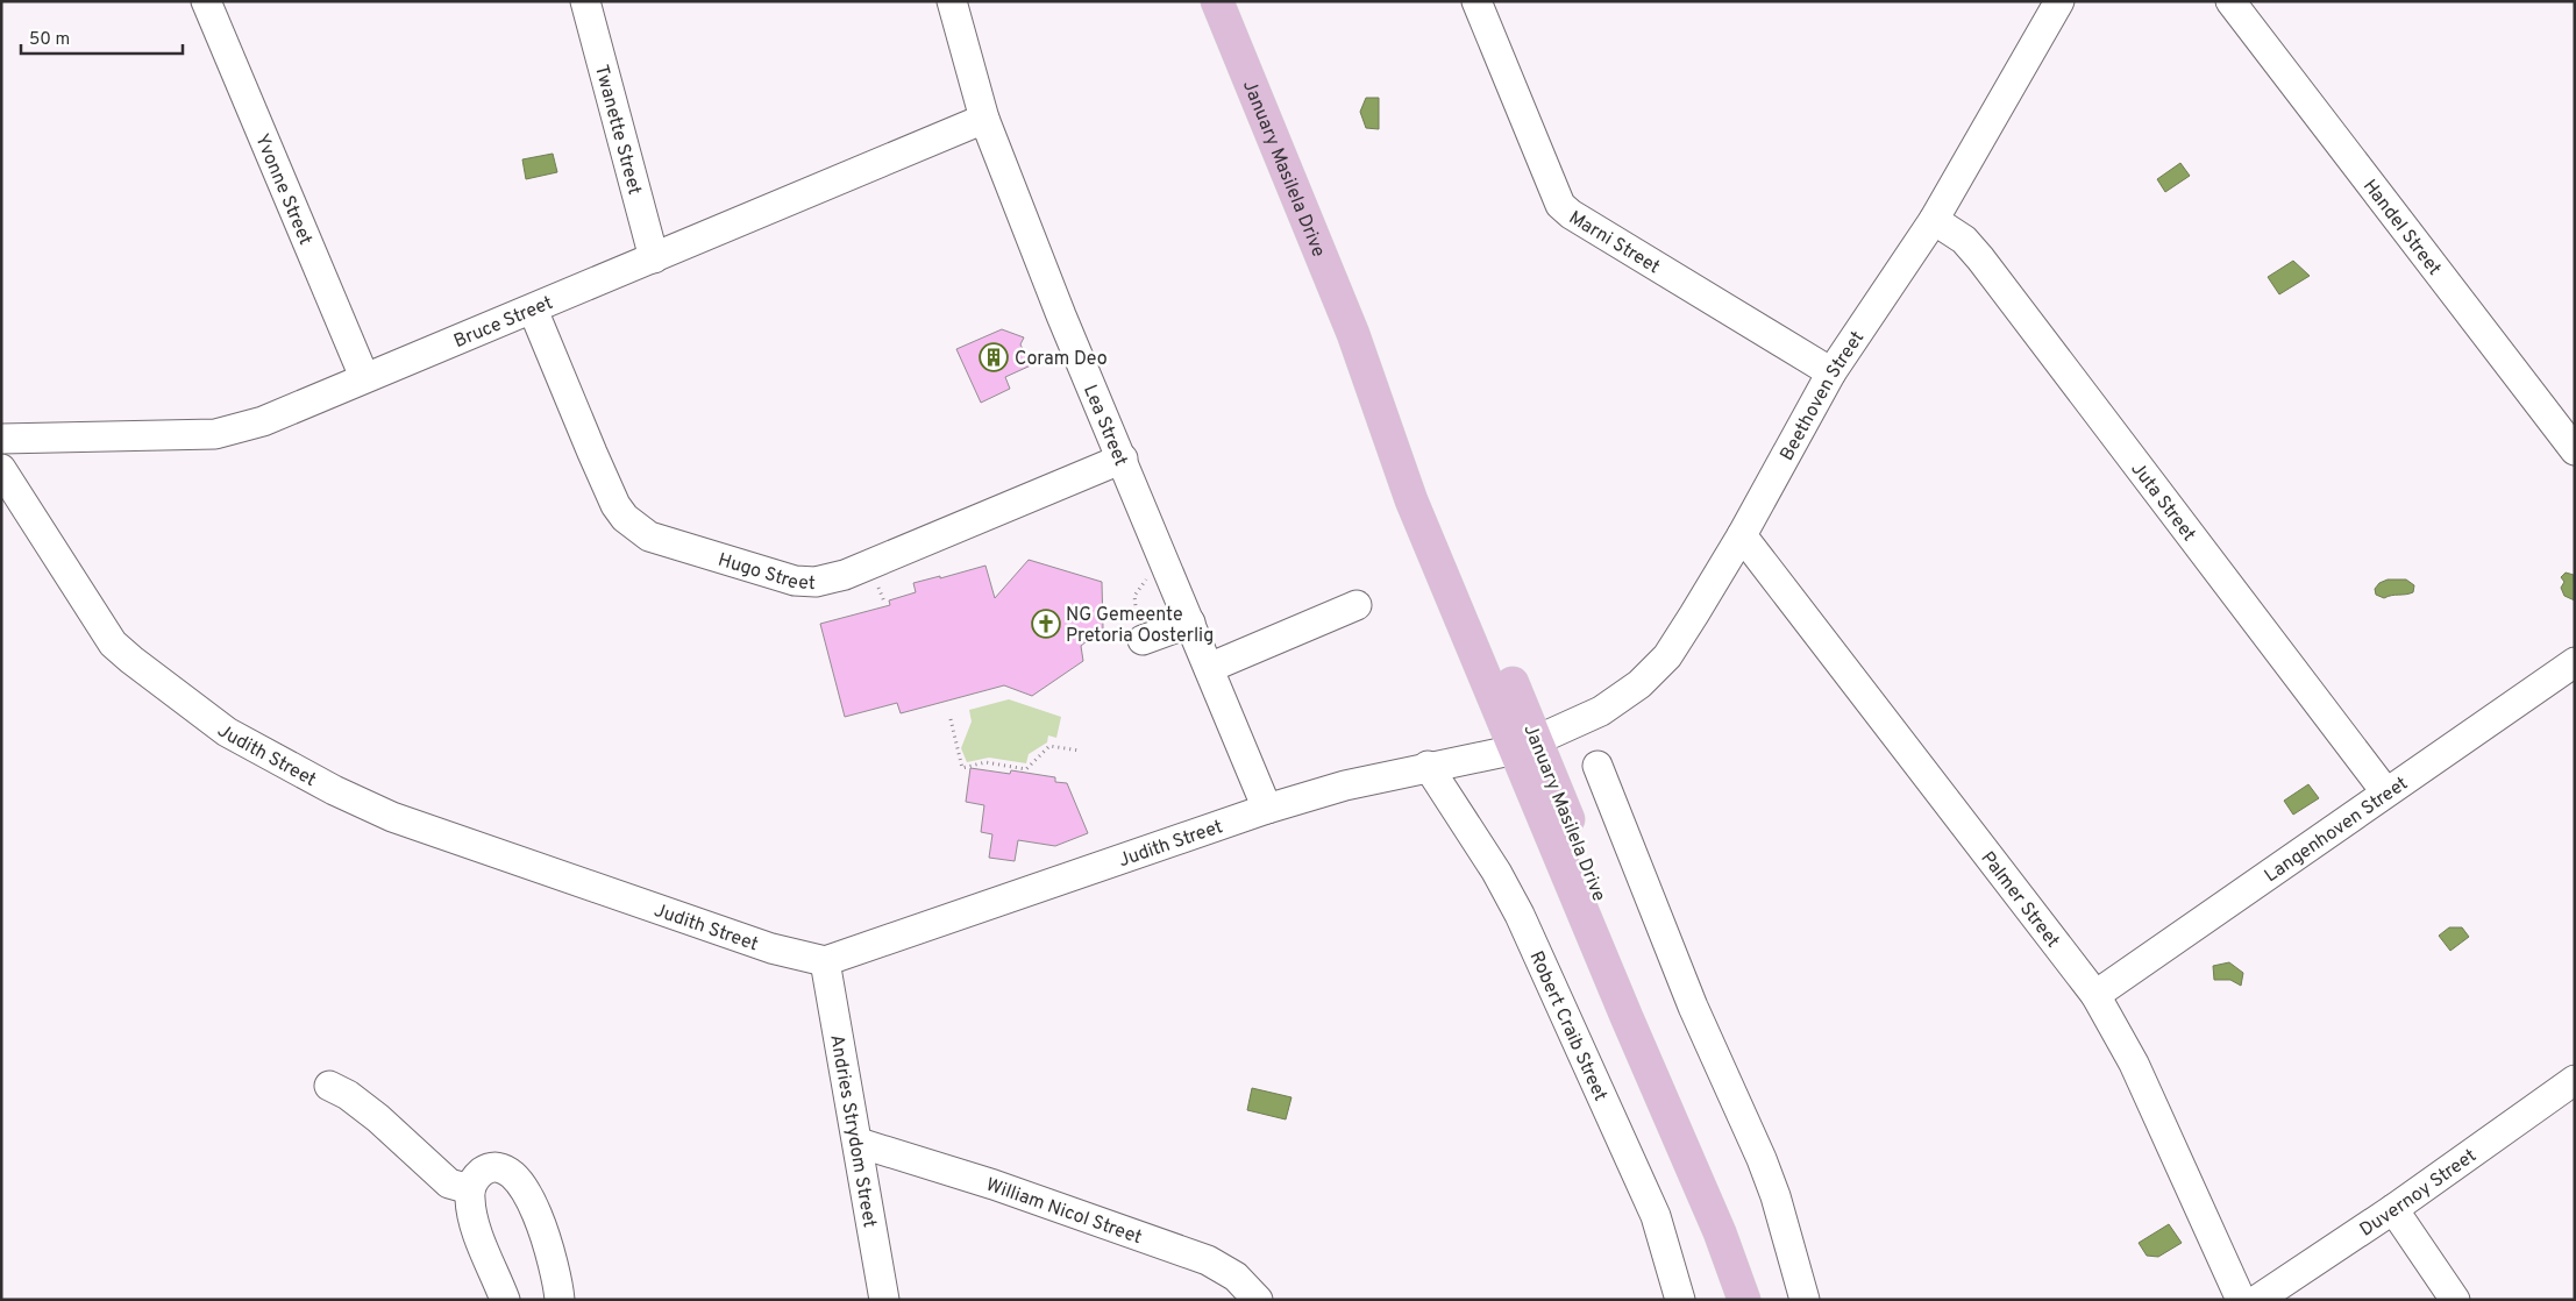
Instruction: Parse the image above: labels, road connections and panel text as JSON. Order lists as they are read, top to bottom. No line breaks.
{"streets":{"main road":["January Masilela Drive"],"street":["Twanette Street","Yvonne Street","Handel Street","Marni Street","Bruce Street","Beethoven Street","Lea Street","Juta Street","Hugo Street","Judith Street","Langenhoven Street","Palmer Street","Robert Craib Street","Andries Strydom Street","Duvernoy Street","William Nicol Street"]},"crossings":[["Twanette Street","Bruce Street"],["January Masilela Drive","Beethoven Street"],["January Masilela Drive","Judith Street"],["Yvonne Street","Bruce Street"],["Marni Street","Beethoven Street"],["Bruce Street","Lea Street"],["Bruce Street","Hugo Street"],["Beethoven Street","Juta Street"],["Beethoven Street","Judith Street"],["Beethoven Street","Palmer Street"],["Lea Street","Hugo Street"],["Lea Street","Judith Street"],["Juta Street","Langenhoven Street"],["Judith Street","Robert Craib Street"],["Judith Street","Andries Strydom Street"],["Langenhoven Street","Palmer Street"],["Andries Strydom Street","William Nicol Street"]],"places":{"building":["Coram Deo"],"church":["NG Gemeente Pretoria Oosterlig"]},"scale_bar":"50 m"}
